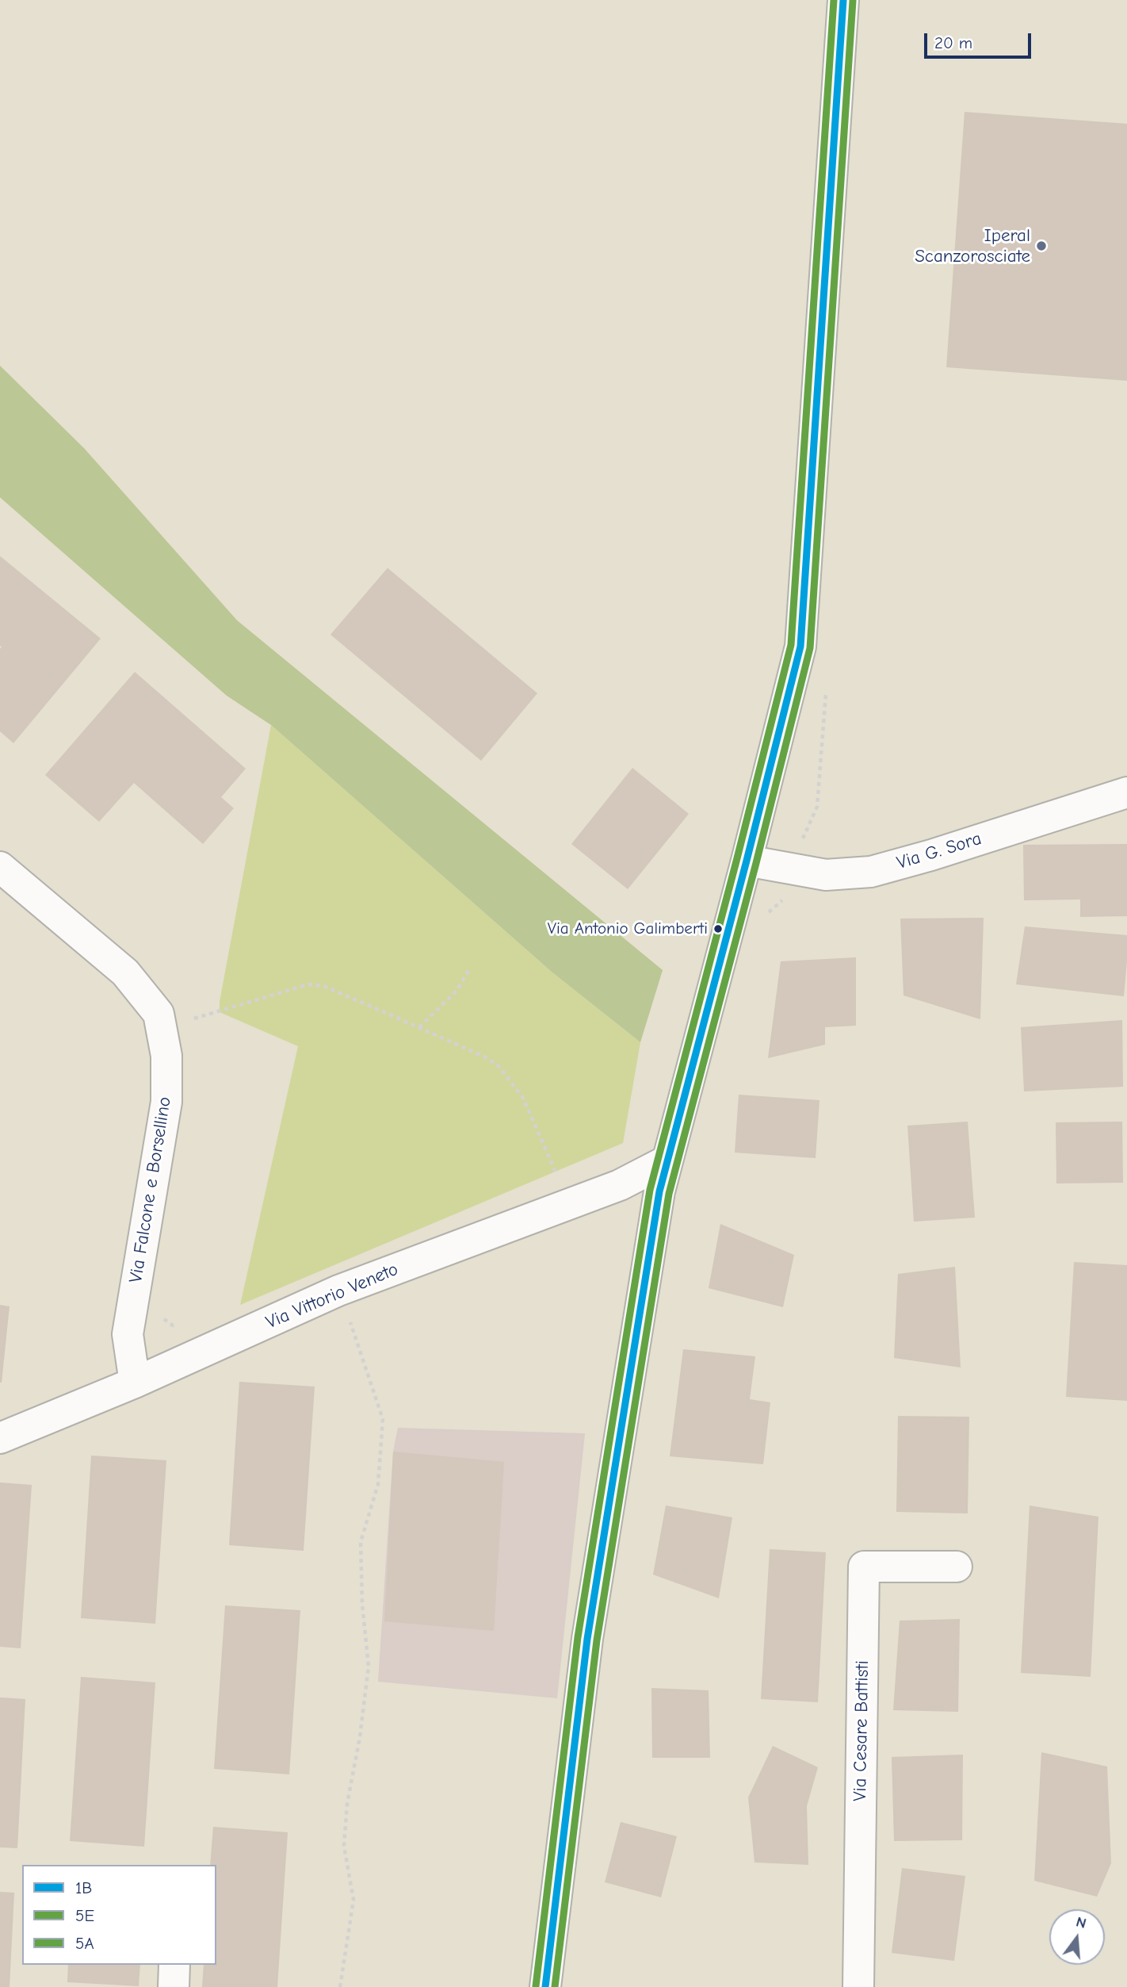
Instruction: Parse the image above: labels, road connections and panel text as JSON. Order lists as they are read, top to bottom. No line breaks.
{"streets":{"street":["Via G. Sora","Via Falcone e Borsellino","Via Vittorio Veneto","Via Cesare Battisti"]},"crossings":[["Via Falcone e Borsellino","Via Vittorio Veneto"]],"places":["Iperal Scanzorosciate","Via Antonio Galimberti"],"lines":["transit line 1B","transit line 5A","transit line 5E"],"legend":["1B","5E","5A"],"scale_bar":"20 m","north":"top"}
